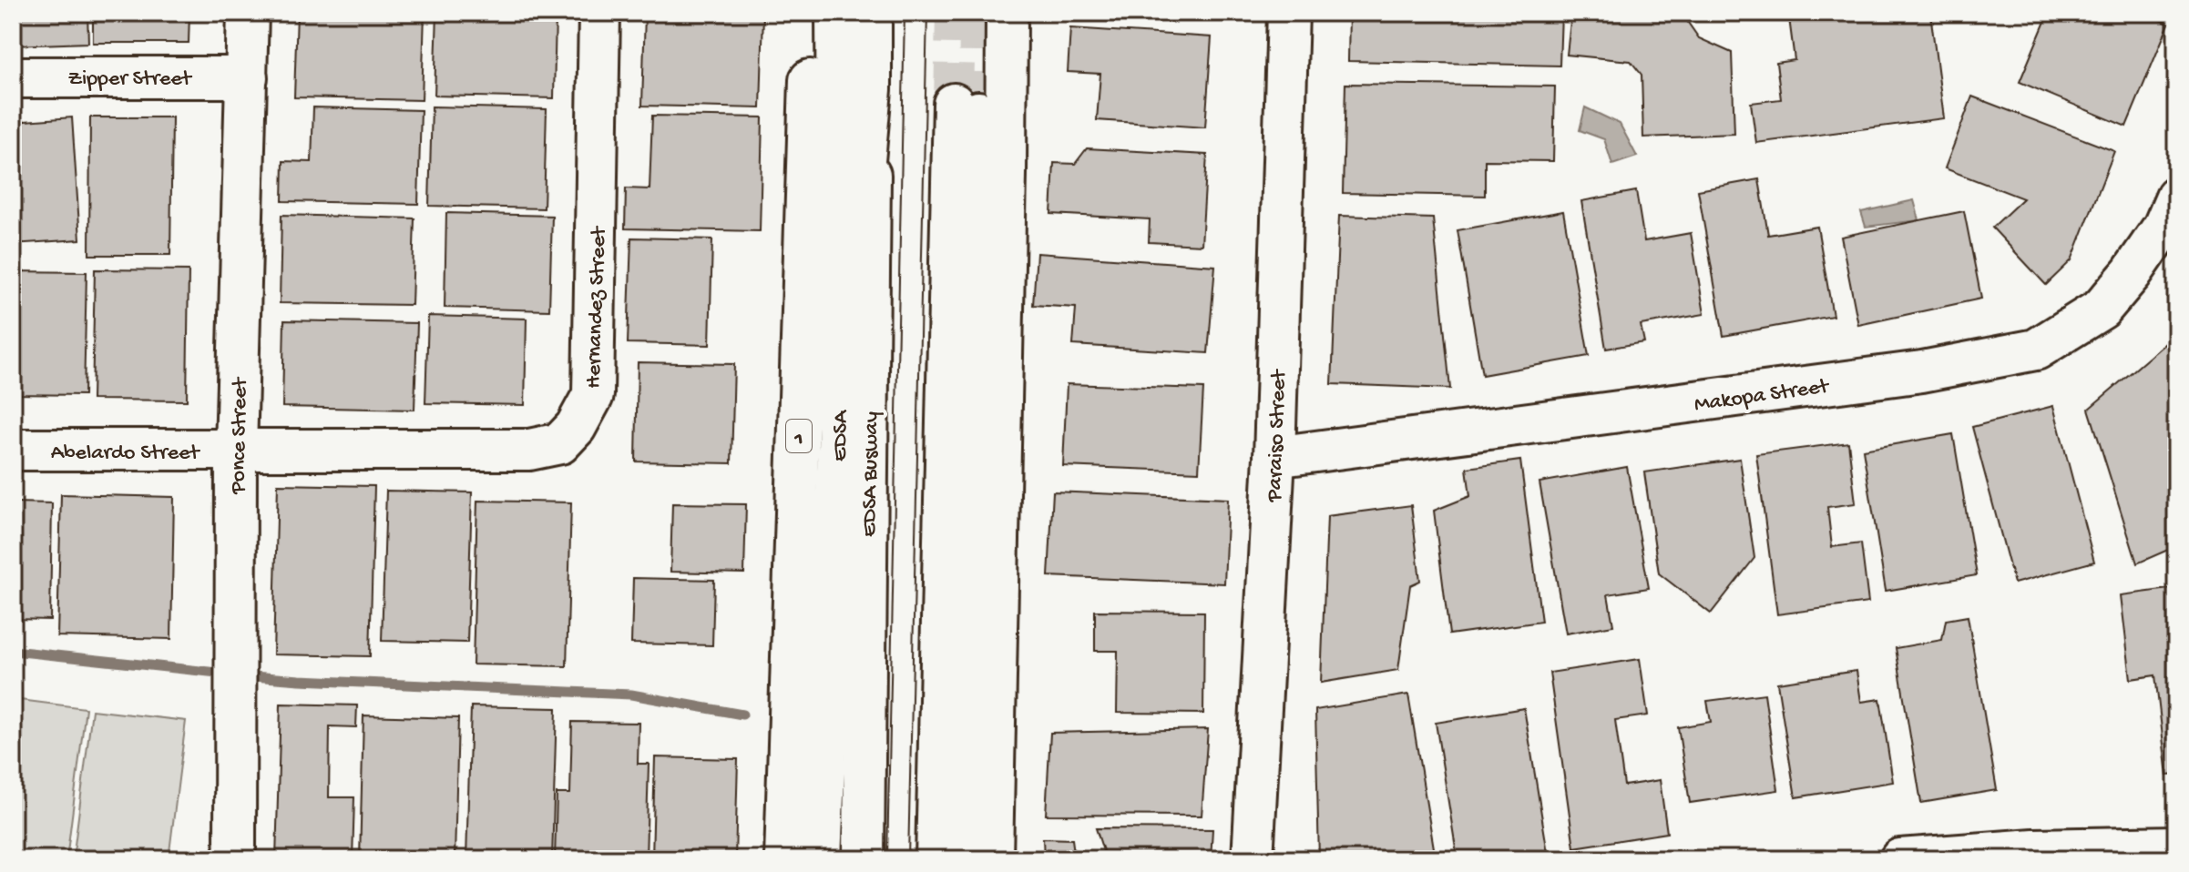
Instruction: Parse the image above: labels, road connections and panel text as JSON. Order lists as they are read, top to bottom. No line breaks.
{"streets":{"main road":["Zipper Street","Hernandez Street","Makopa Street","Ponce Street","1","EDSA","Paraiso Street","Abelardo Street","EDSA Busway"]},"crossings":[["Zipper Street","Ponce Street"],["Hernandez Street","Ponce Street"],["Hernandez Street","Abelardo Street"],["Makopa Street","Paraiso Street"],["Ponce Street","Abelardo Street"]]}
